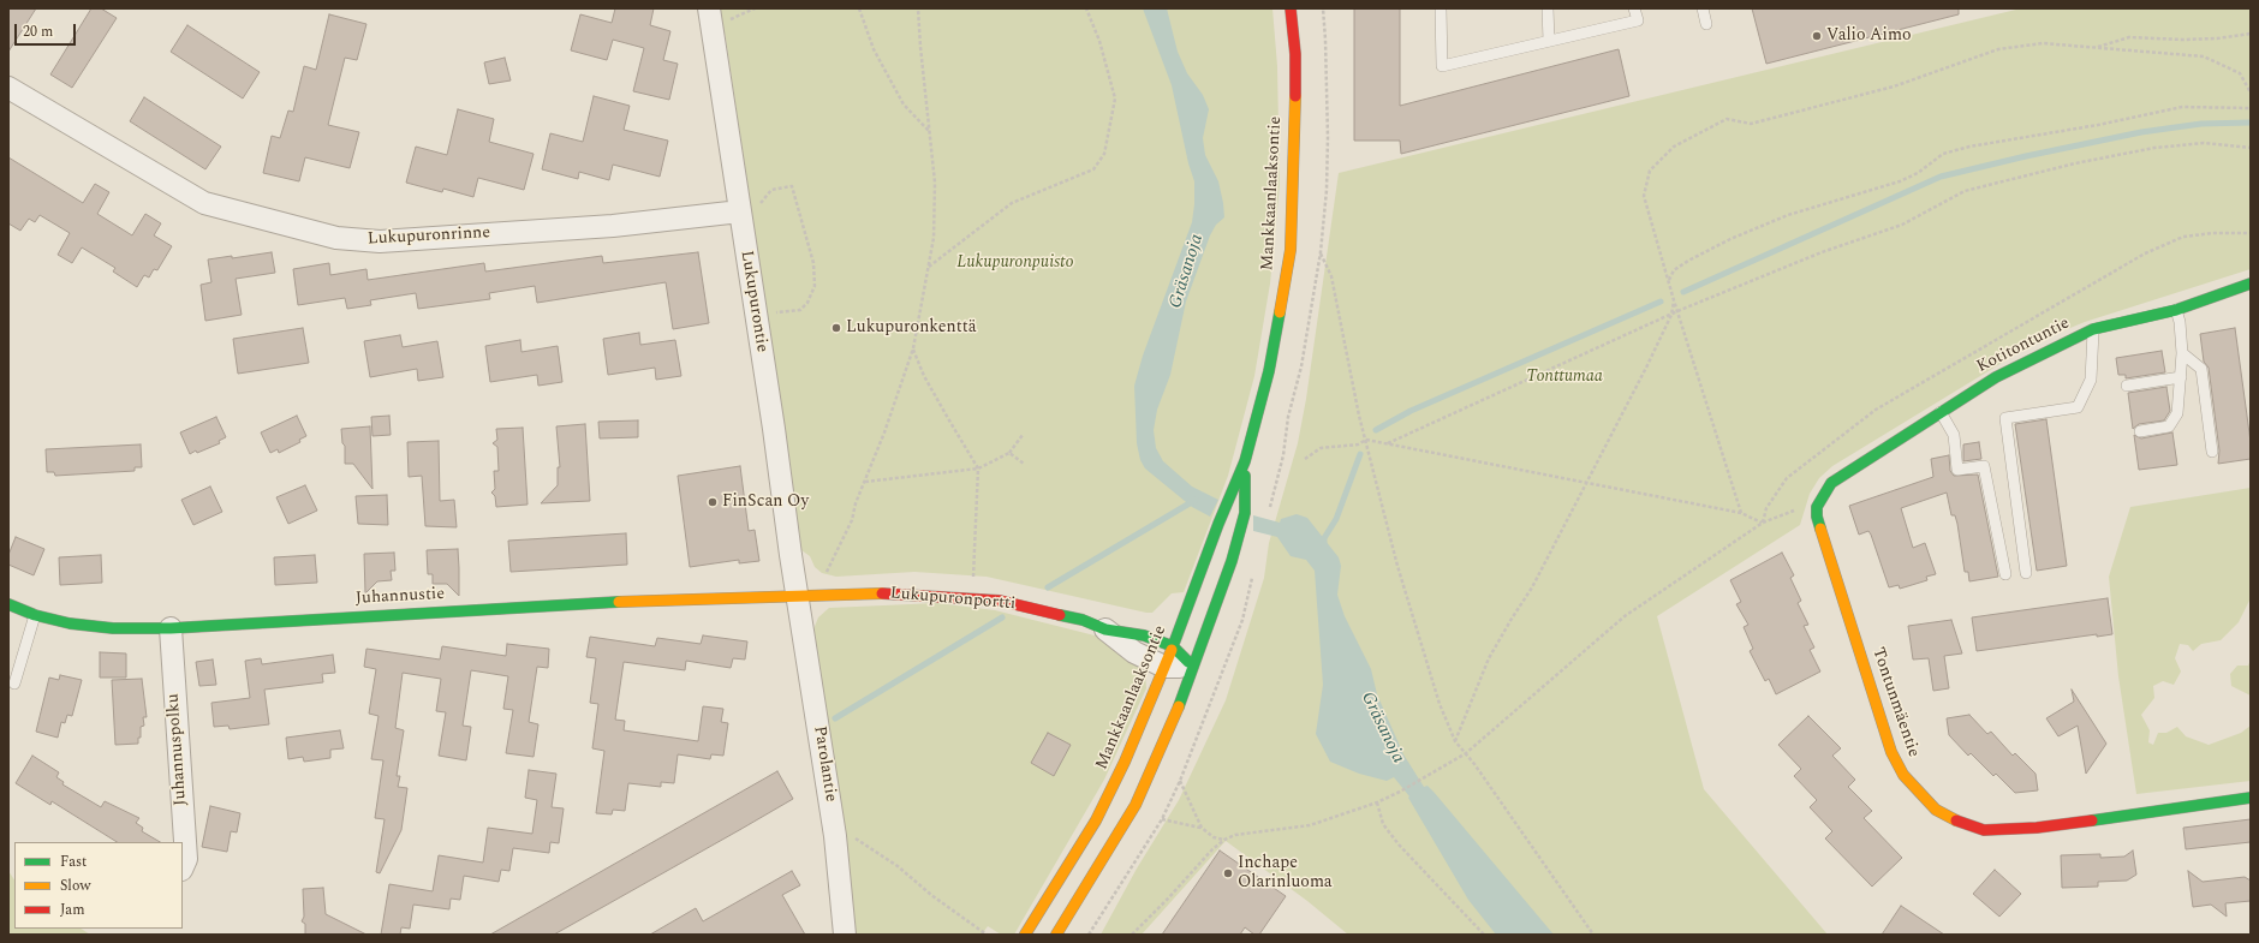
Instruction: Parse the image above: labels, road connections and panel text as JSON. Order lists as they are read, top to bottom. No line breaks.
{"streets":{"street":["Mankkaanlaaksontie","Lukupuronrinne","Lukupurontie","Kotitontuntie","Juhannustie","Lukupuronportti","Tontunmäentie","Juhannuspolku","Parolantie"]},"crossings":[["Mankkaanlaaksontie","Lukupuronportti"],["Lukupuronrinne","Lukupurontie"],["Lukupurontie","Juhannustie"],["Lukupurontie","Lukupuronportti"],["Lukupurontie","Parolantie"],["Kotitontuntie","Tontunmäentie"],["Juhannustie","Lukupuronportti"],["Juhannustie","Juhannuspolku"],["Juhannustie","Parolantie"],["Lukupuronportti","Parolantie"]],"water":["Gräsanoja"],"parks":["Lukupuronpuisto","Tonttumaa"],"places":["Valio Aimo","Lukupuronkenttä","FinScan Oy","Inchape Olarinluoma"],"legend":["Fast","Slow","Jam"],"scale_bar":"20 m"}
